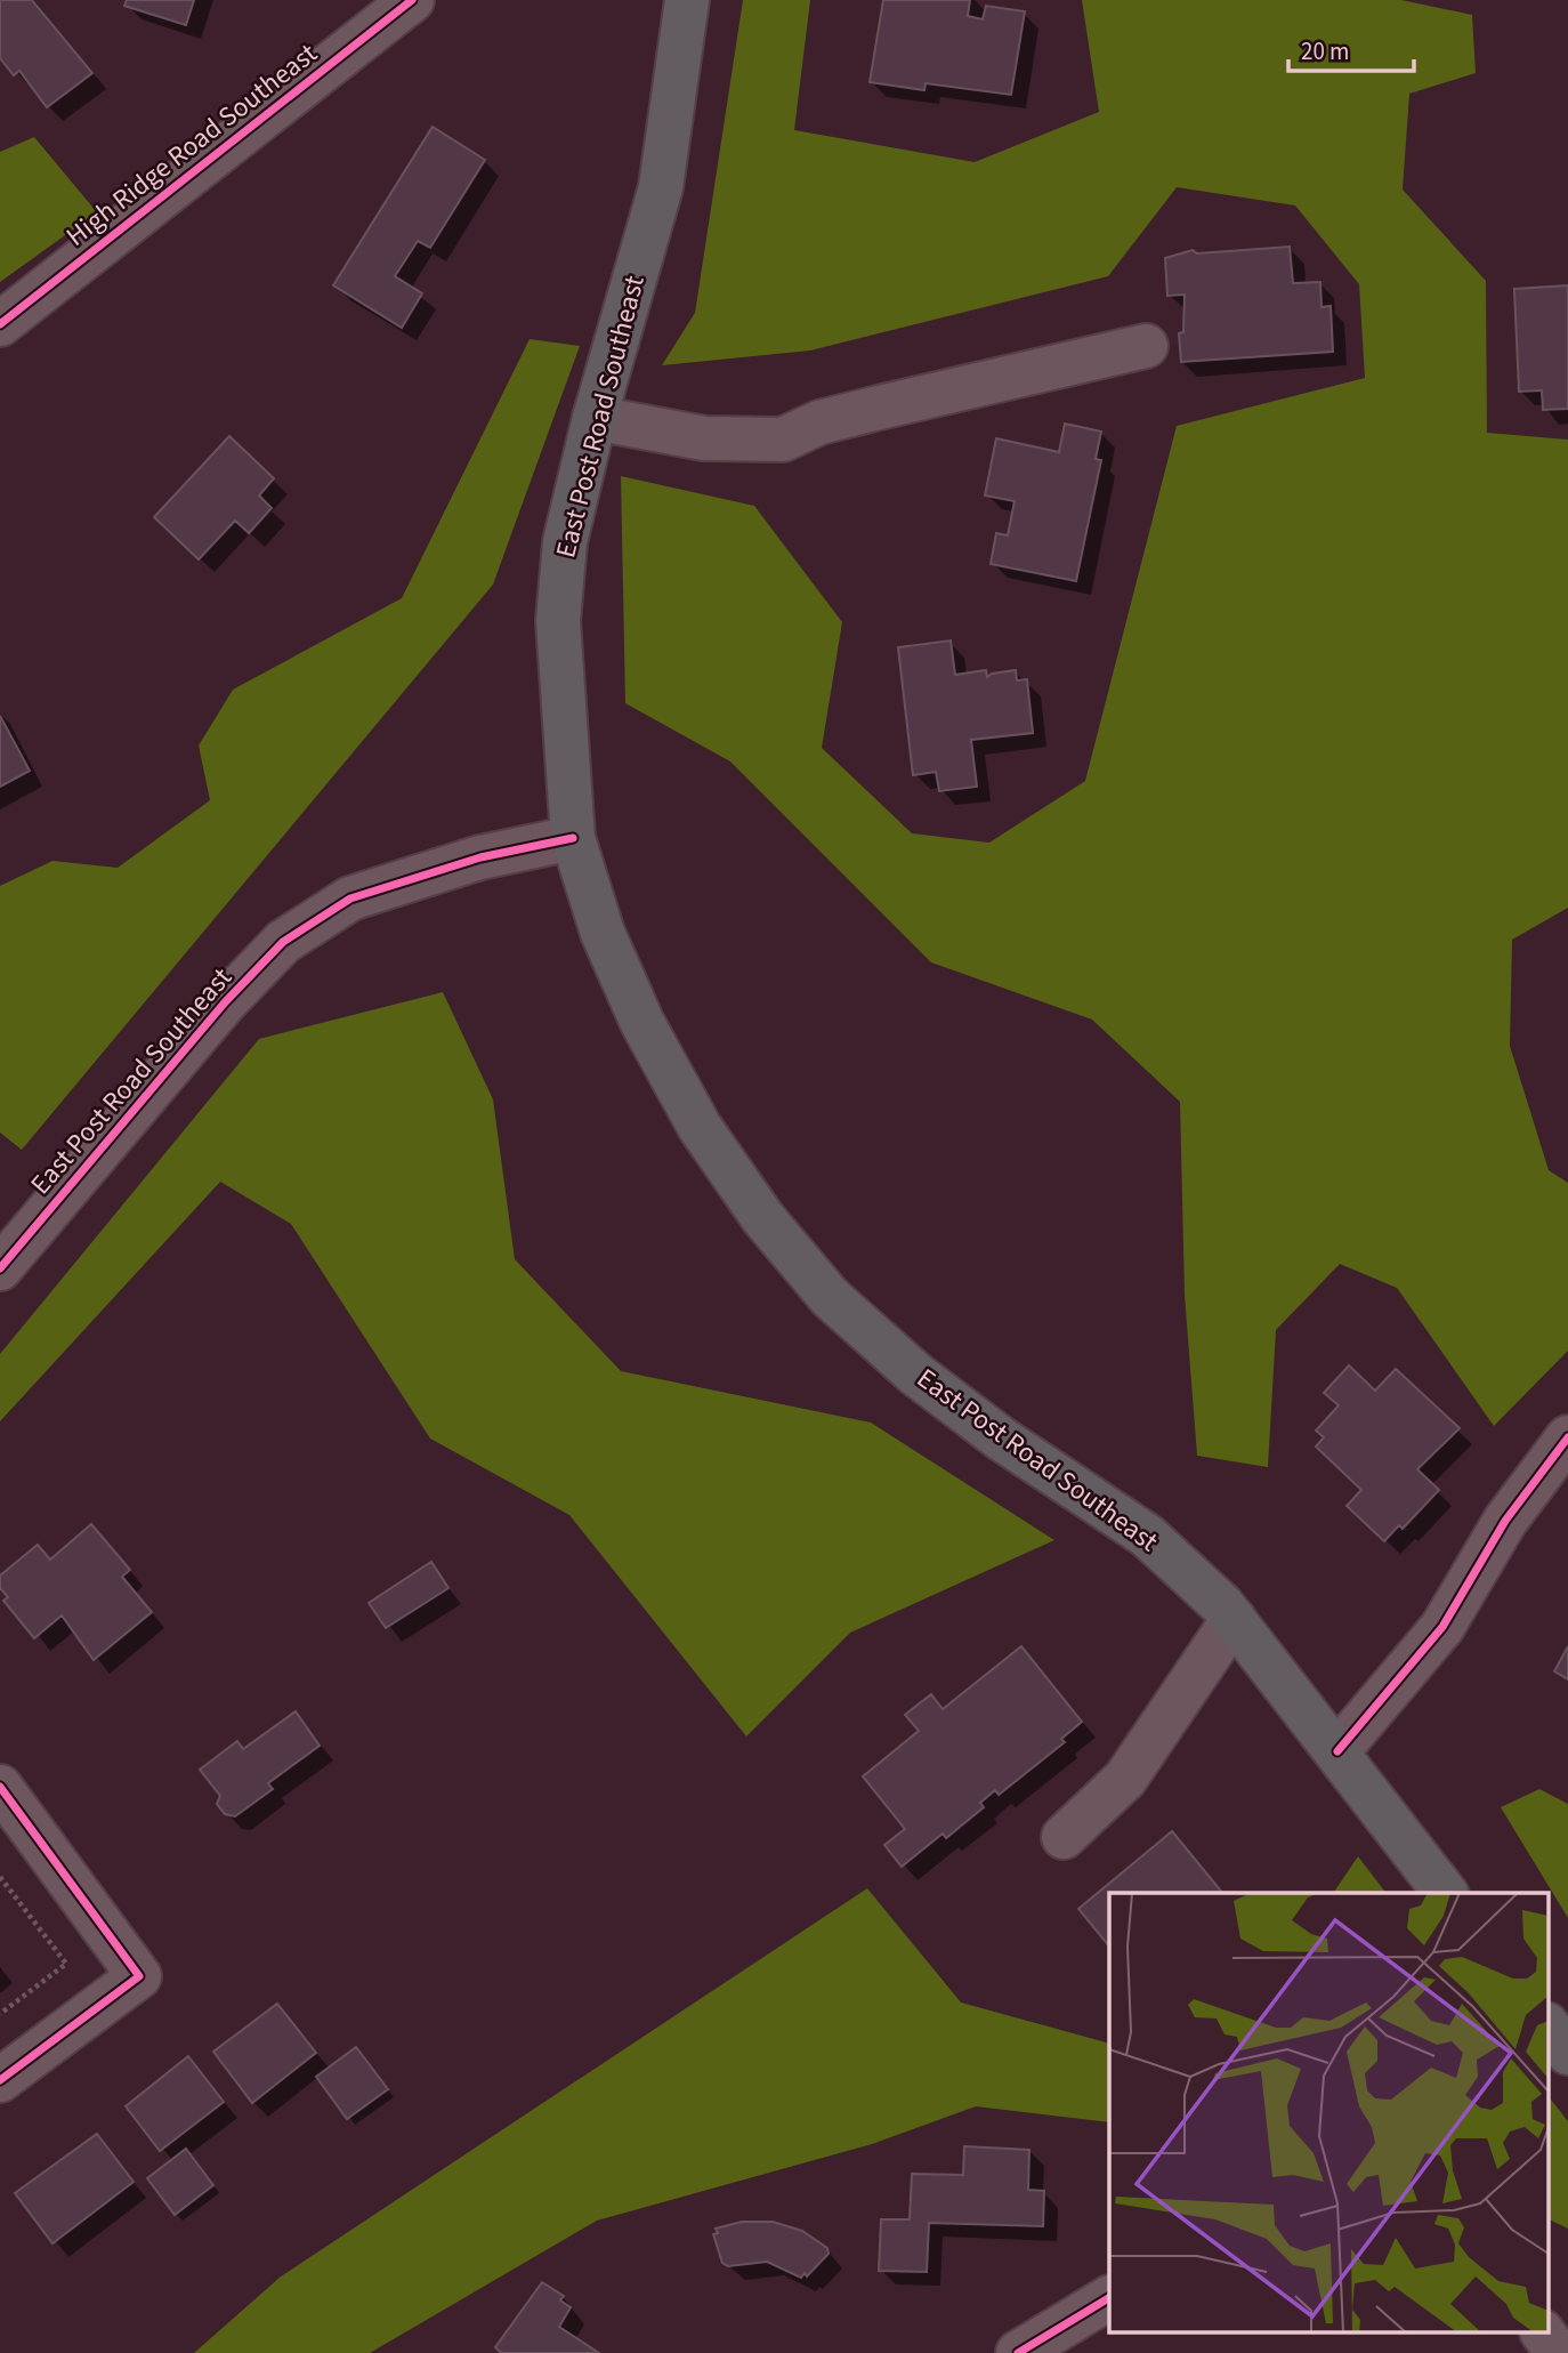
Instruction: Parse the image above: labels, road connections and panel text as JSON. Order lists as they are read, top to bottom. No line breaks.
{"streets":{"main road":["East Post Road Southeast"],"street":["High Ridge Road Southeast"]},"scale_bar":"20 m"}
